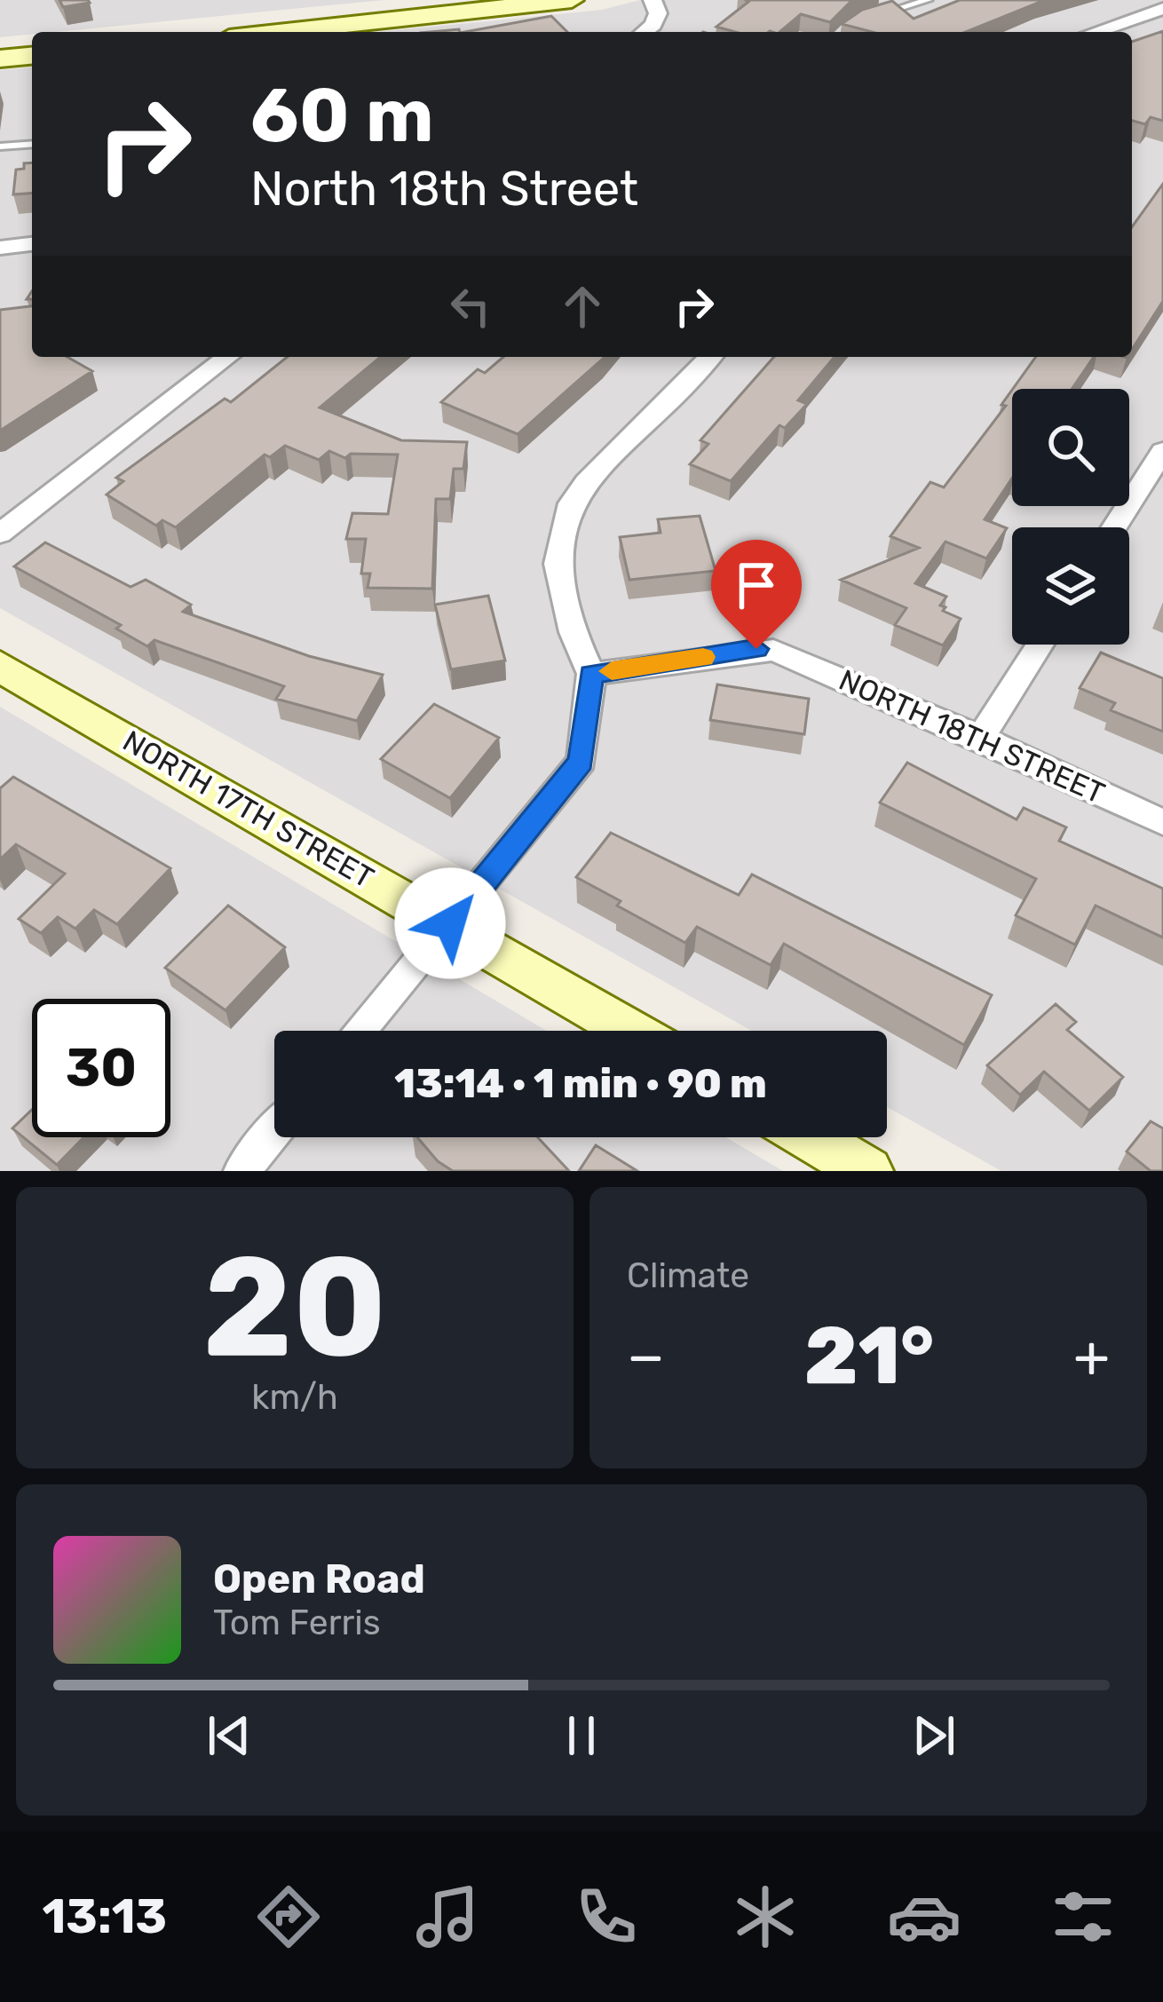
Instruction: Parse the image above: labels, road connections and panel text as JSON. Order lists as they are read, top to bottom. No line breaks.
{"streets":{"street":["NORTH 18TH STREET","NORTH 17TH STREET"]},"page":{"turn":["60 m","North 18th Street"],"limit":"30","trip":"13:14 · 1 min · 90 m","tile":[["20","km/h"],"Climate"],"heat":["−","21°","+"],"song":["Open Road","Tom Ferris"],"tabs":"13:13"}}
